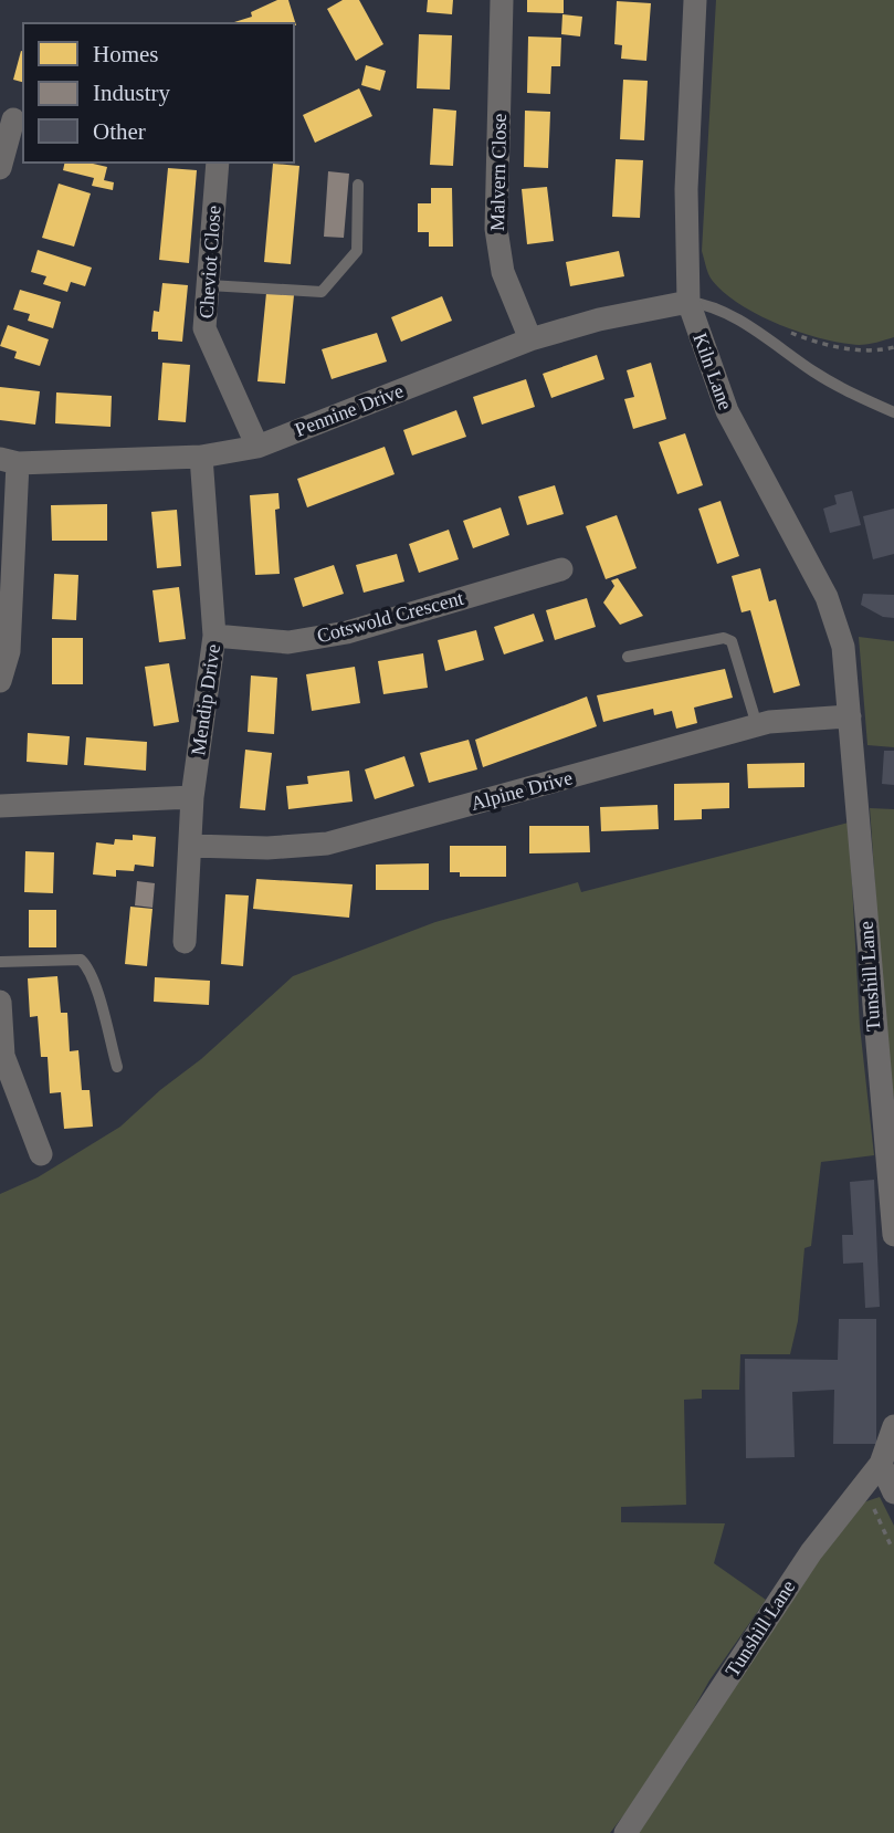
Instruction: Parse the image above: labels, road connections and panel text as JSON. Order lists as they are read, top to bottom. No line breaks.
{"streets":{"street":["Malvern Close","Cheviot Close","Kiln Lane","Pennine Drive","Cotswold Crescent","Mendip Drive","Alpine Drive","Tunshill Lane"]},"crossings":[["Malvern Close","Pennine Drive"],["Cheviot Close","Pennine Drive"],["Kiln Lane","Pennine Drive"],["Kiln Lane","Alpine Drive"],["Kiln Lane","Tunshill Lane"],["Pennine Drive","Mendip Drive"],["Cotswold Crescent","Mendip Drive"],["Mendip Drive","Alpine Drive"],["Alpine Drive","Tunshill Lane"]],"legend":["Homes","Industry","Other"]}
